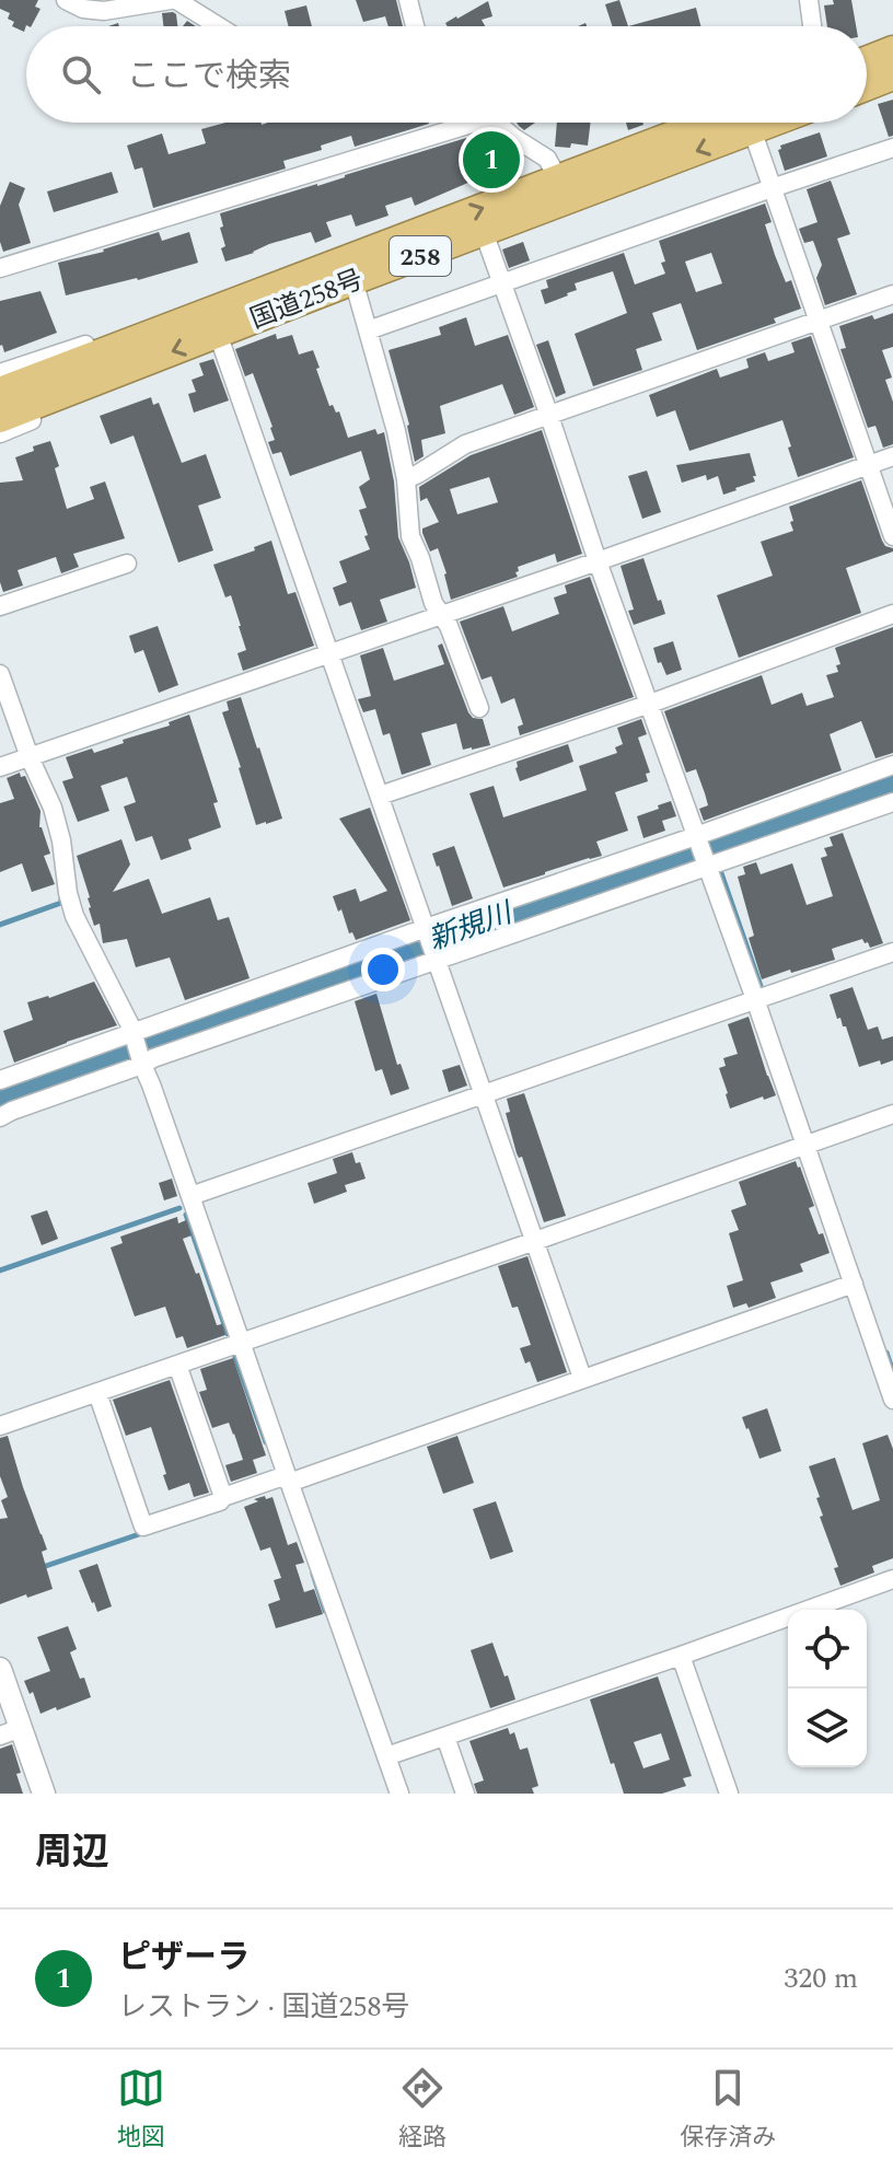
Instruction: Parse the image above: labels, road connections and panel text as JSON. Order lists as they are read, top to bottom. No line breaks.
{"streets":{"highway":["258","国道258号"]},"water":["新規川"],"page":{"search":"ここで検索","pins":"1","heading":"周辺","list":[{"mark":"1","name":"ピザーラ","note":"レストラン · 国道258号","value":"320 m"}],"nav":["地図","経路","保存済み"]}}
